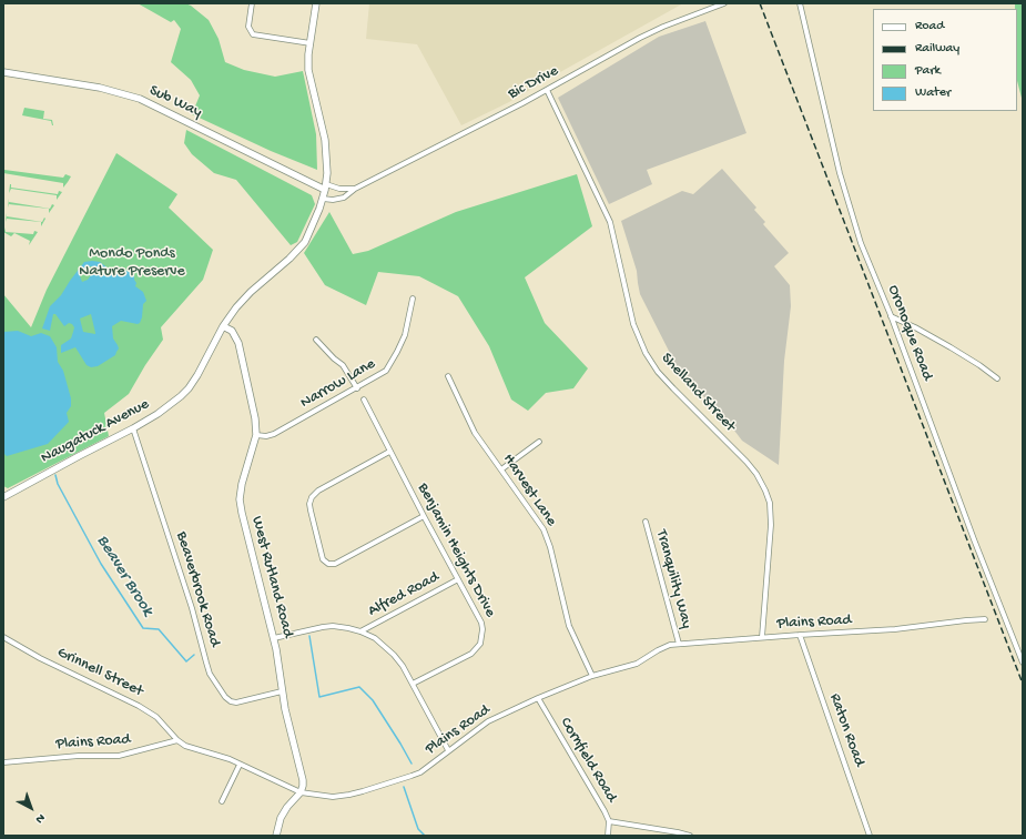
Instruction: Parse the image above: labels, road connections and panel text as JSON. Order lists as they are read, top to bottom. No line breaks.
{"streets":{"main road":["Sub Way","Naugatuck Avenue","West Rutland Road"],"street":["Bic Drive","Oronoque Road","Narrow Lane","Shelland Street","Harvest Lane","Benjamin Heights Drive","Tranquility Way","Beaverbrook Road","Alfred Road","Plains Road","Grinnell Street","Raton Road","Cornfield Road"]},"crossings":[["Bic Drive","Shelland Street"],["Bic Drive","Naugatuck Avenue"],["Sub Way","Naugatuck Avenue"],["Narrow Lane","West Rutland Road"],["Shelland Street","Plains Road"],["Naugatuck Avenue","West Rutland Road"],["Naugatuck Avenue","Beaverbrook Road"],["Harvest Lane","Plains Road"],["Benjamin Heights Drive","Alfred Road"],["West Rutland Road","Beaverbrook Road"],["West Rutland Road","Plains Road"],["Tranquility Way","Plains Road"],["Plains Road","Grinnell Street"],["Plains Road","Raton Road"],["Plains Road","Cornfield Road"]],"water":["Beaver Brook"],"parks":["Mondo Ponds Nature Preserve"],"legend":["Road","Railway","Park","Water"],"north":"bottom right"}
